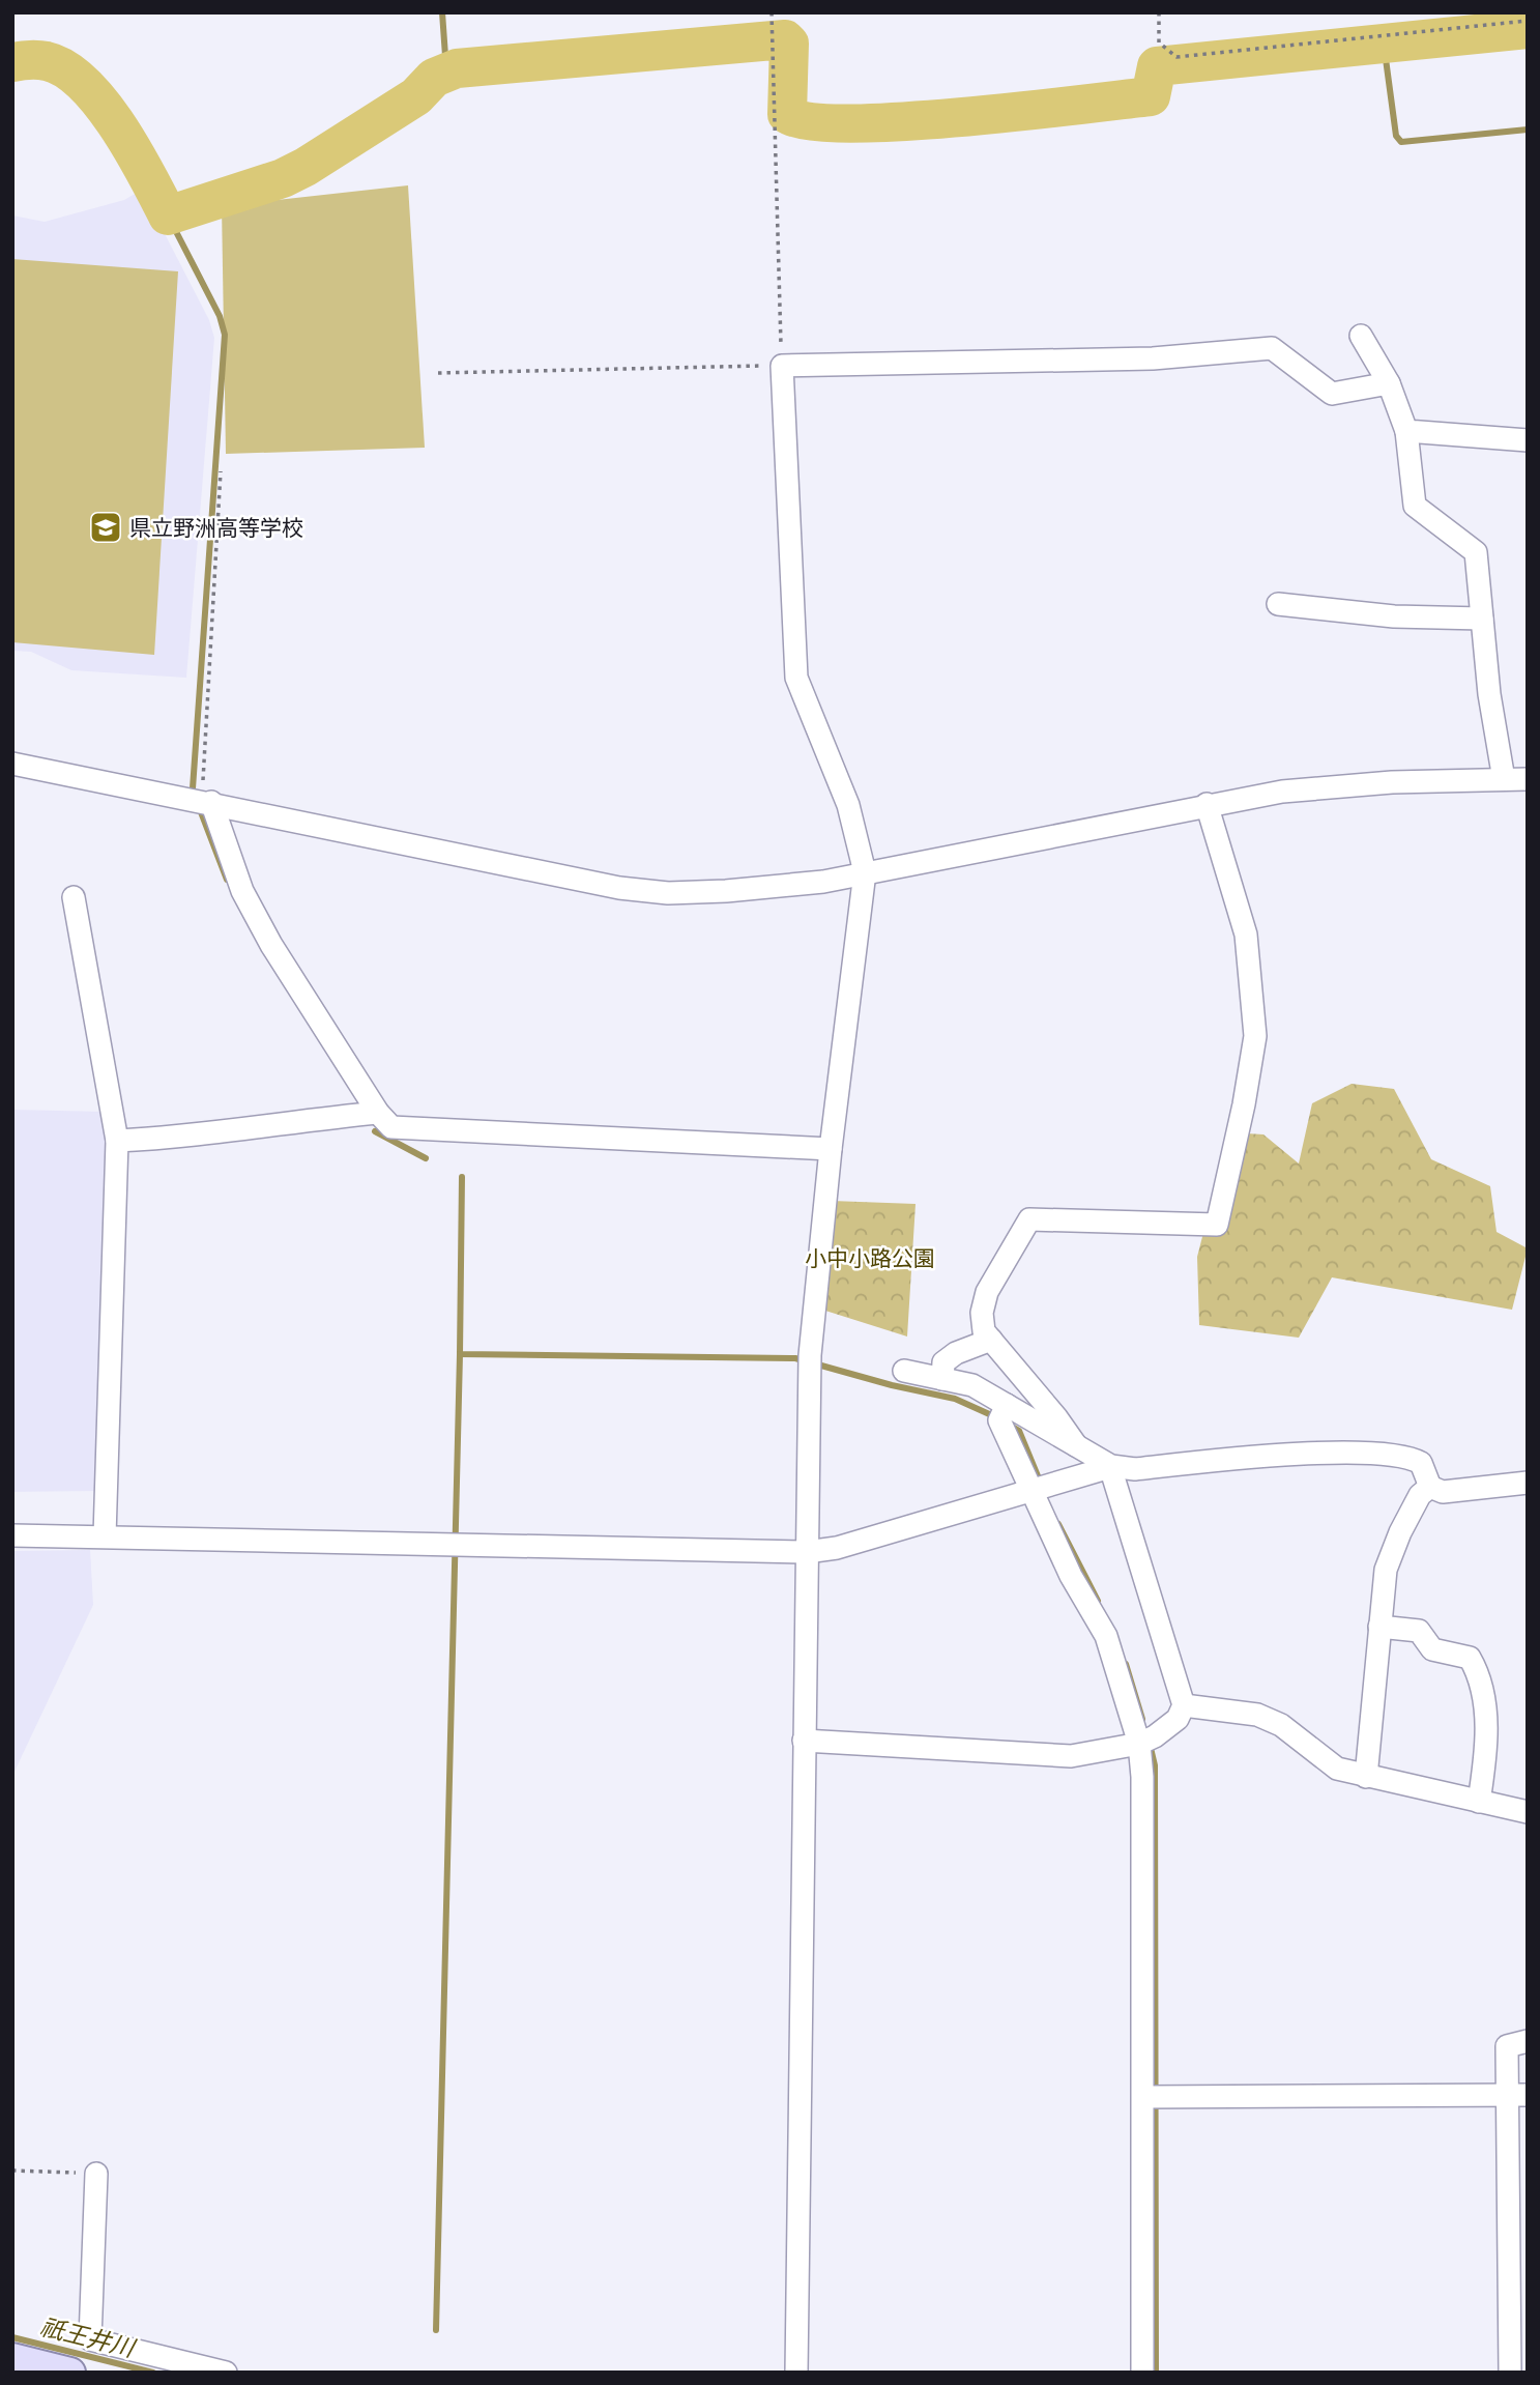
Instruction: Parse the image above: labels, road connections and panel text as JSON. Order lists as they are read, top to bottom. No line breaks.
{"water":["祇王井川"],"parks":["小中小路公園"],"places":{"school or university":["県立野洲高等学校"]}}
